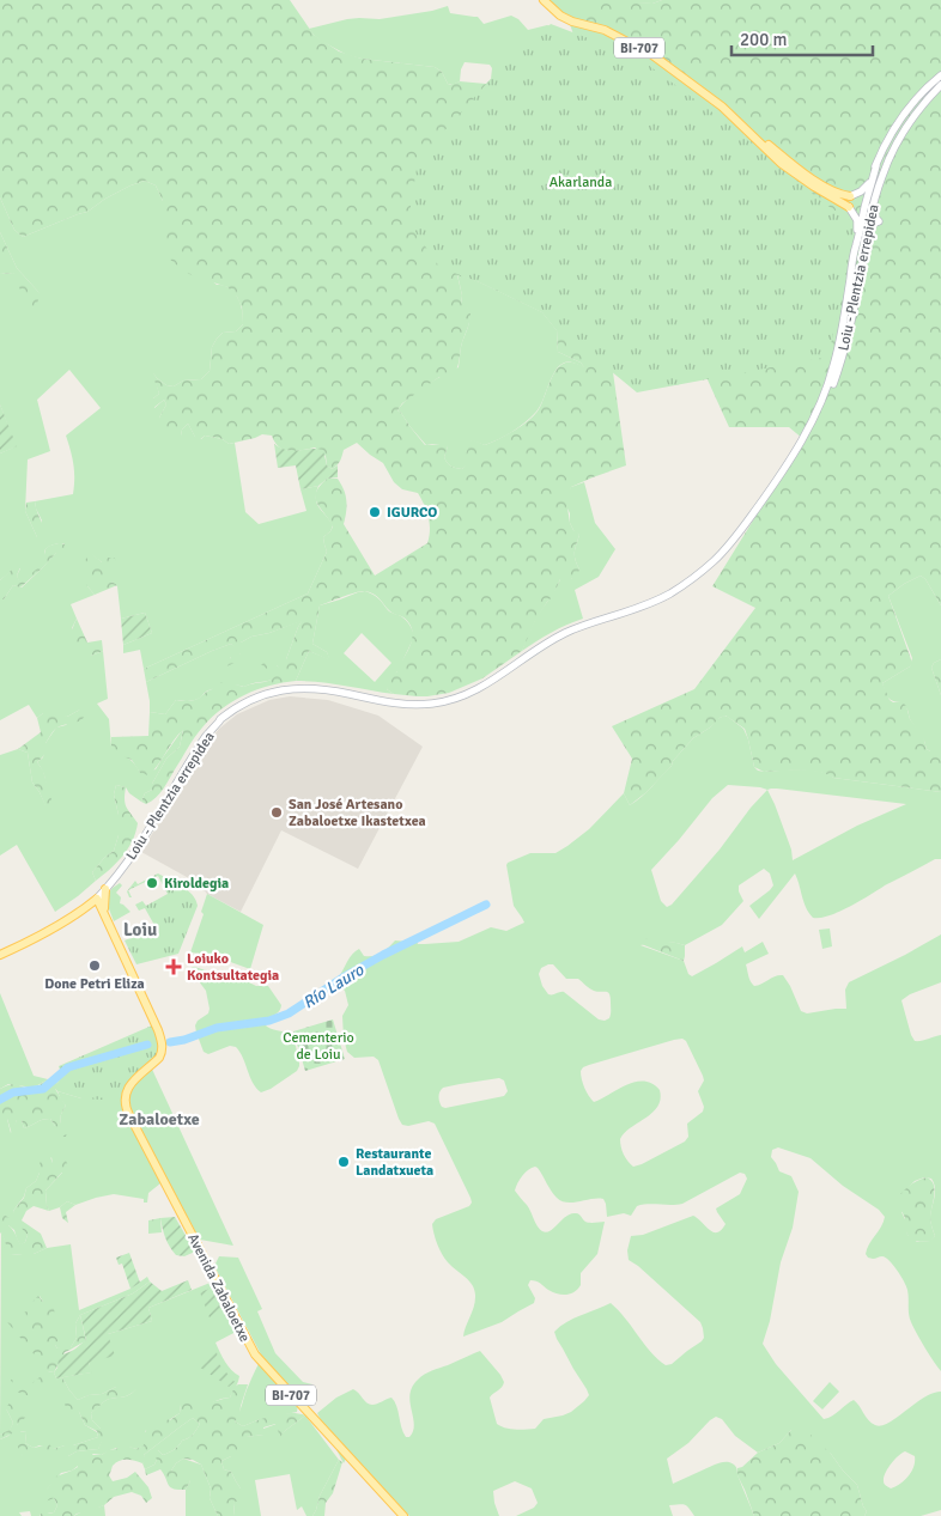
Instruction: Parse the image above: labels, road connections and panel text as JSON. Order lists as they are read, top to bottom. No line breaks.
{"streets":{"main road":["BI-707","Loiu - Plentzia errepidea","Avenida Zabaloetxe"]},"crossings":[["BI-707","Loiu - Plentzia errepidea"],["BI-707","Avenida Zabaloetxe"]],"districts":["Loiu","Zabaloetxe"],"water":["Río Lauro"],"parks":["Akarlanda","Cementerio de Loiu"],"places":{"other":["IGURCO","San José Artesano Zabaloetxe Ikastetxea","Kiroldegia","Done Petri Eliza","Restaurante Landatxueta"],"health":["Loiuko Kontsultategia"]},"scale_bar":"200 m"}
